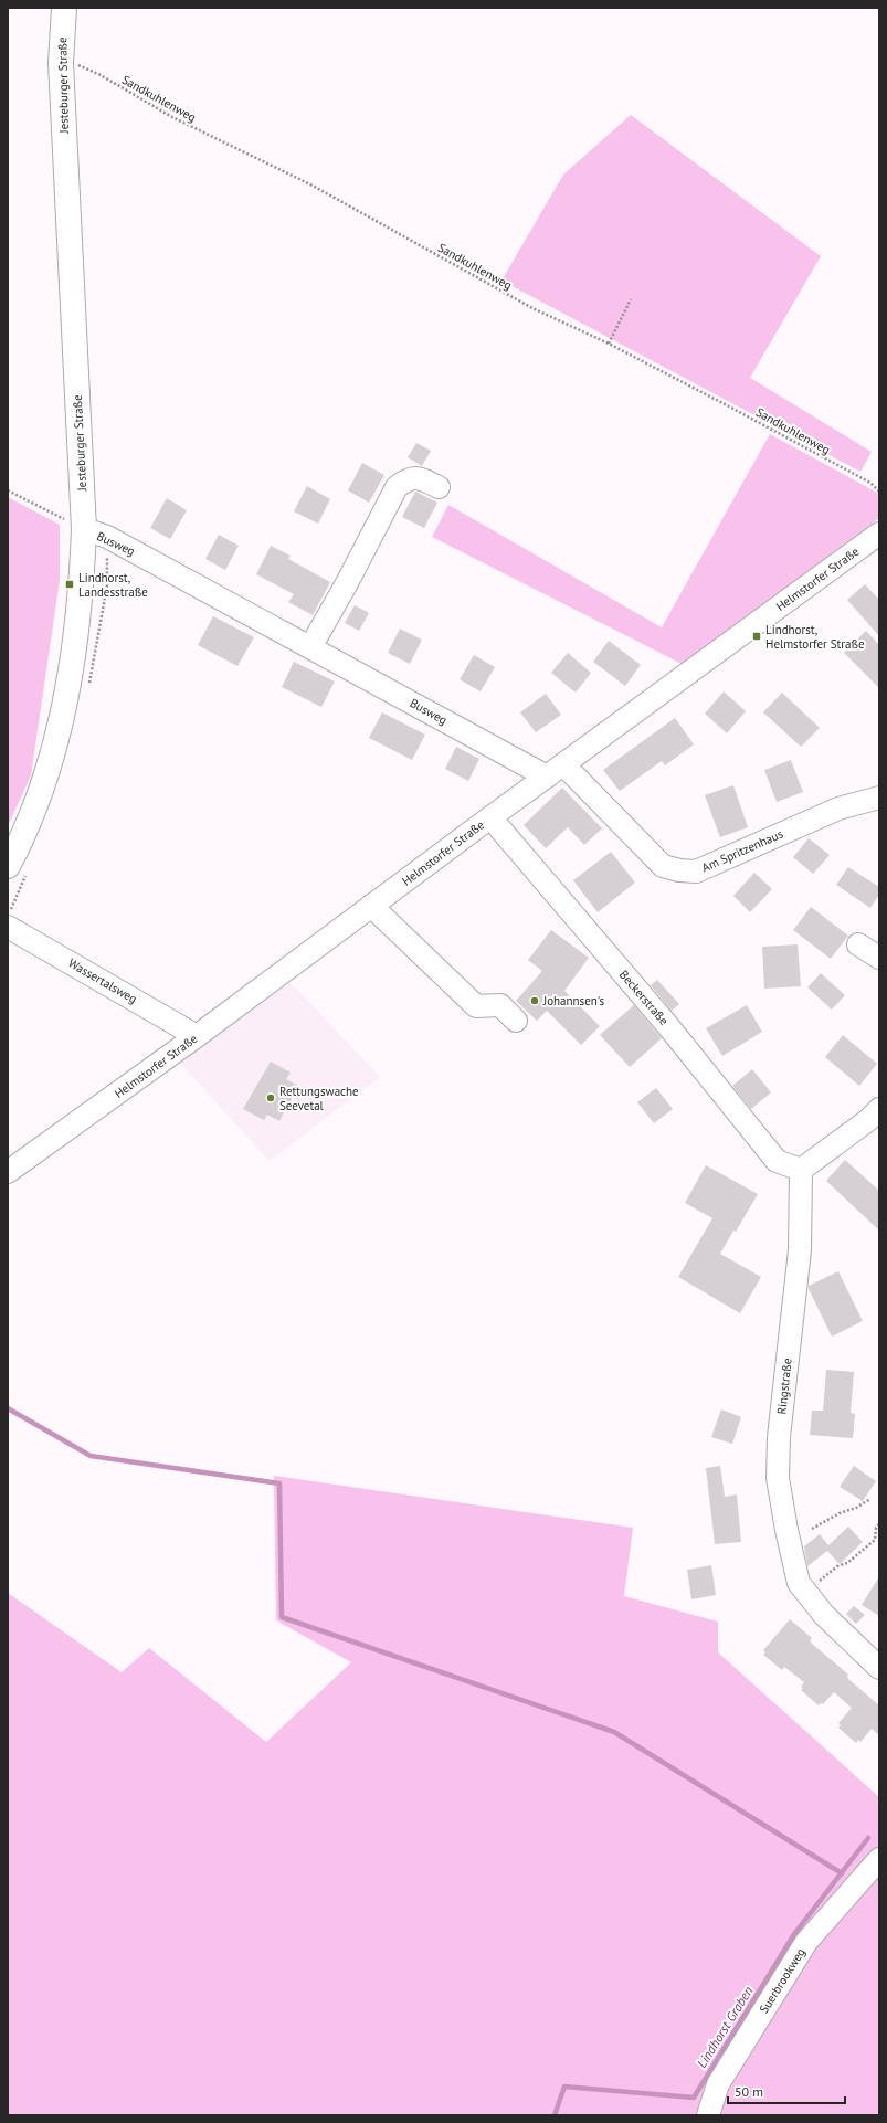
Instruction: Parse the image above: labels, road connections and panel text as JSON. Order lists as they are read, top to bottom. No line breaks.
{"streets":{"main road":["Jesteburger Straße"],"street":["Busweg","Helmstorfer Straße","Am Spritzenhaus","Wassertalsweg","Beckerstraße","Ringstraße","Suerbrookweg"],"path":["Sandkuhlenweg"]},"crossings":[["Jesteburger Straße","Sandkuhlenweg"],["Jesteburger Straße","Busweg"],["Busweg","Helmstorfer Straße"],["Busweg","Am Spritzenhaus"],["Helmstorfer Straße","Am Spritzenhaus"],["Helmstorfer Straße","Wassertalsweg"],["Helmstorfer Straße","Beckerstraße"],["Beckerstraße","Ringstraße"]],"water":["Lindhorst Graben"],"places":{"transit":["Lindhorst, Landesstraße","Lindhorst, Helmstorfer Straße"],"other":["Johannsen's","Rettungswache Seevetal"]},"scale_bar":"50 m"}
